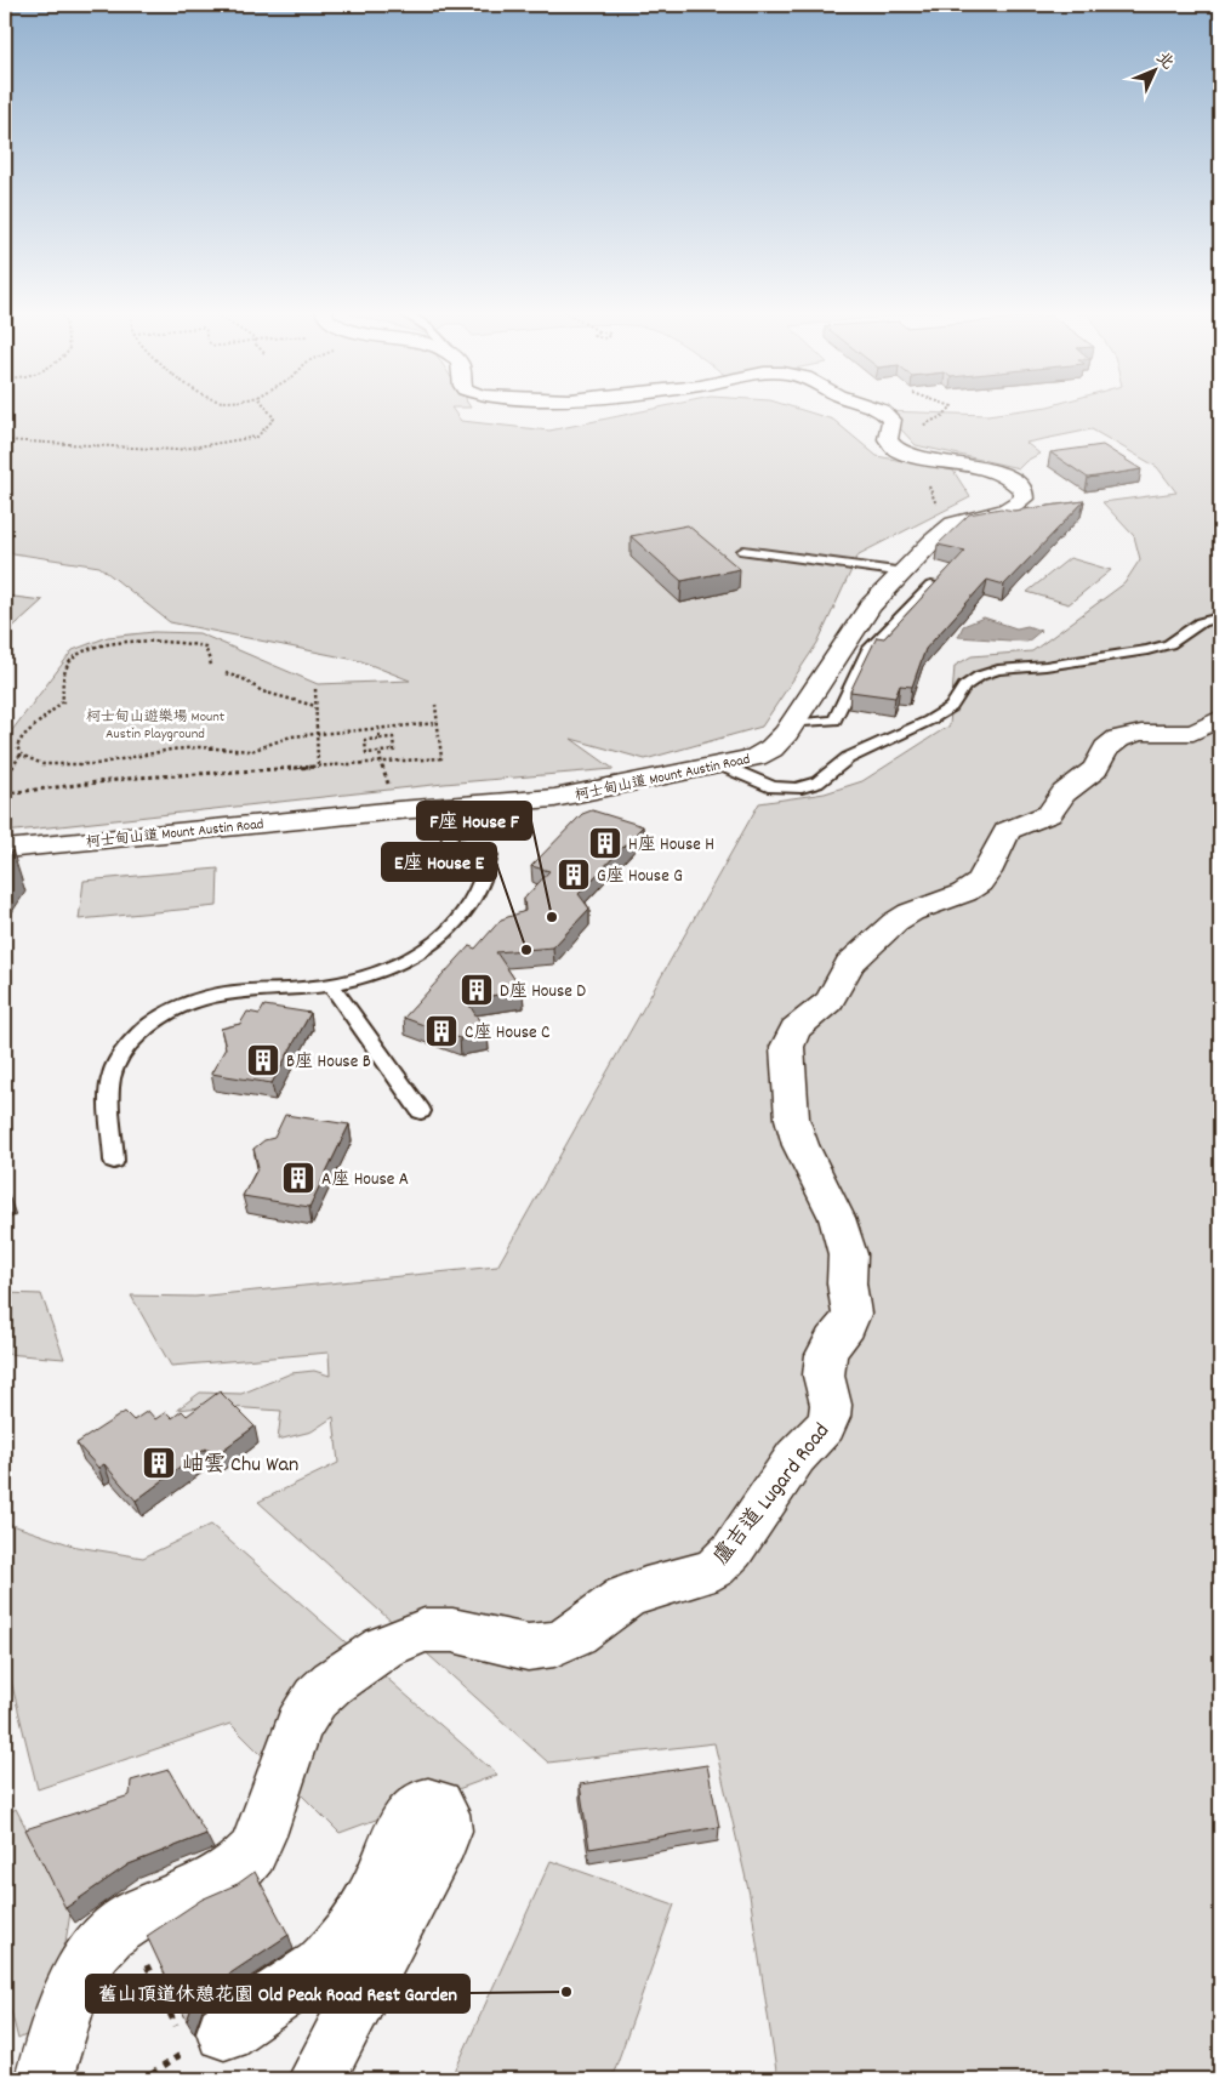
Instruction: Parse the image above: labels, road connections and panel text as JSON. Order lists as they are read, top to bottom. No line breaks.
{"streets":{"street":["柯士甸山道 Mount Austin Road","盧吉道 Lugard Road"]},"parks":["柯士甸山遊樂場 Mount Austin Playground"],"places":{"building":["H座 House H","G座 House G","D座 House D","C座 House C","B座 House B","A座 House A","岫雲 Chu Wan"],"other":["F座 House F","E座 House E","舊山頂道休憩花園 Old Peak Road Rest Garden"]},"north":"top right"}
